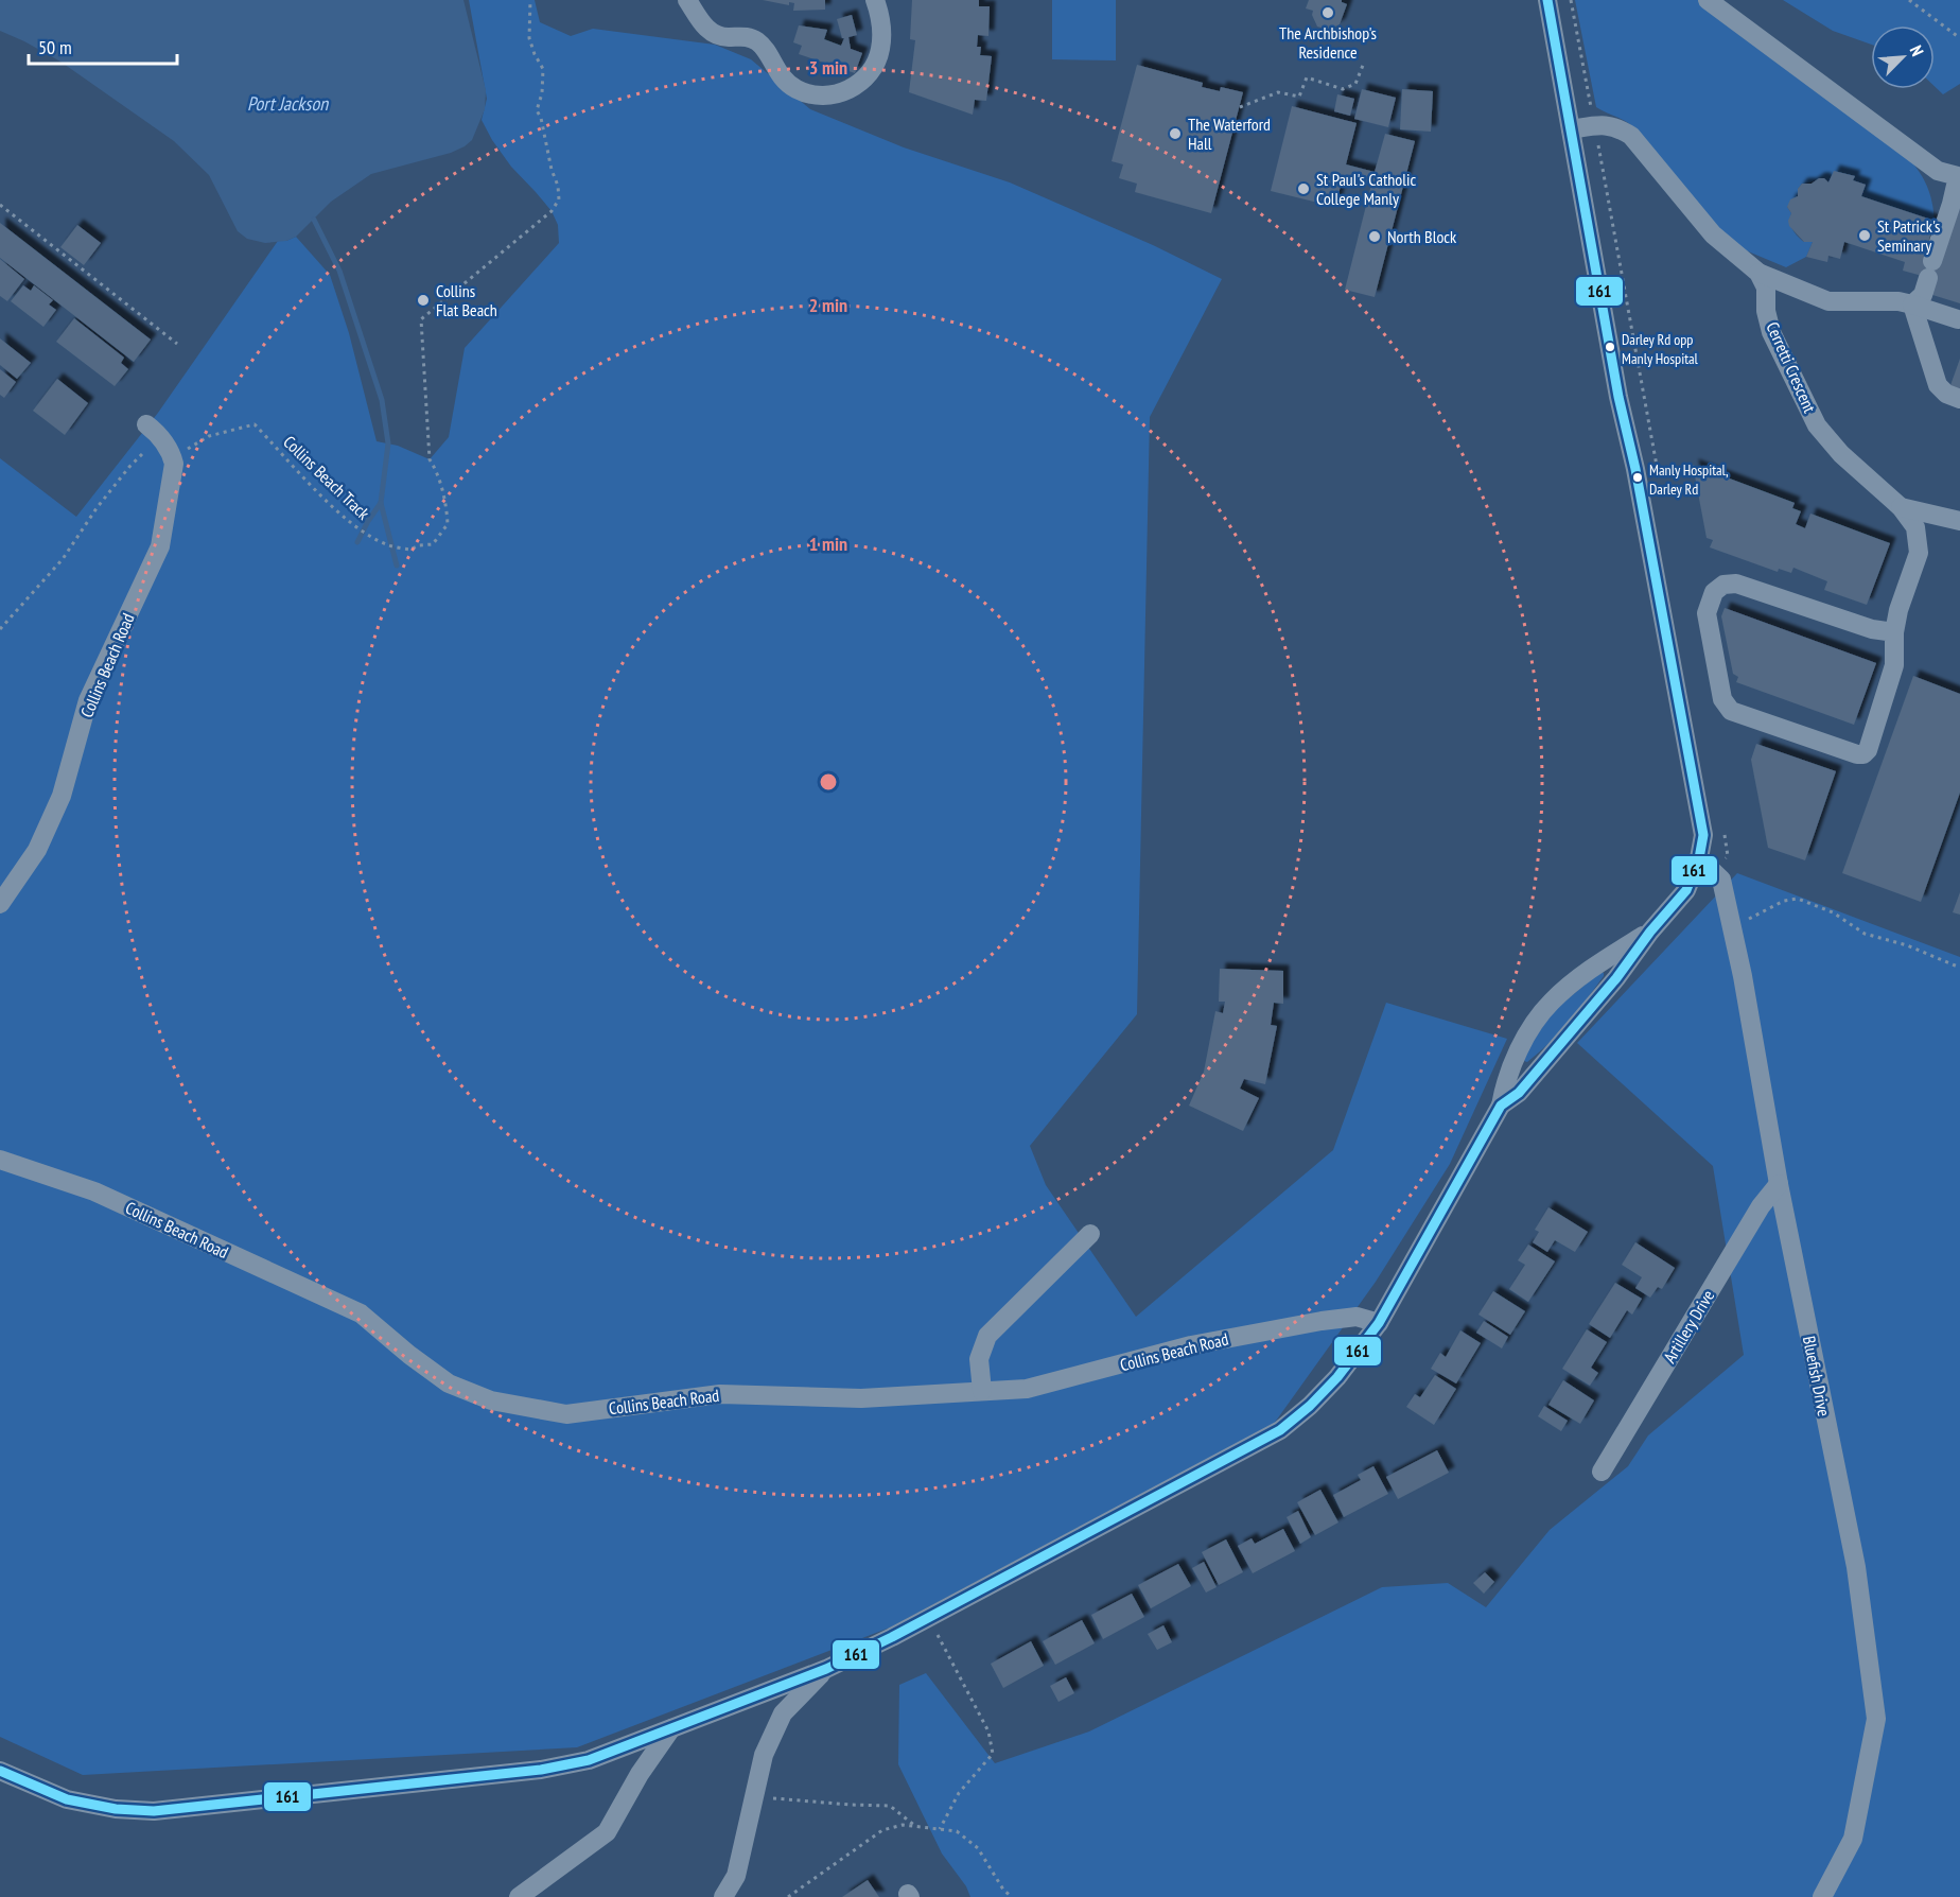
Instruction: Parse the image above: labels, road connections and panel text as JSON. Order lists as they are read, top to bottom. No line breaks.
{"streets":{"street":["Cerretti Crescent","Collins Beach Road","Artillery Drive","Bluefish Drive"],"path":["Collins Beach Track"]},"crossings":[["Collins Beach Track","Collins Beach Road"],["Artillery Drive","Bluefish Drive"]],"water":["Port Jackson"],"places":["The Archbishop's Residence","The Waterford Hall","St Paul's Catholic College Manly","St Patrick's Seminary","North Block","Collins Flat Beach","Darley Rd opp Manly Hospital","Manly Hospital, Darley Rd"],"lines":["transit line 161"],"scale_bar":"50 m","north":"top right","rings":["3 min","2 min","1 min"]}
